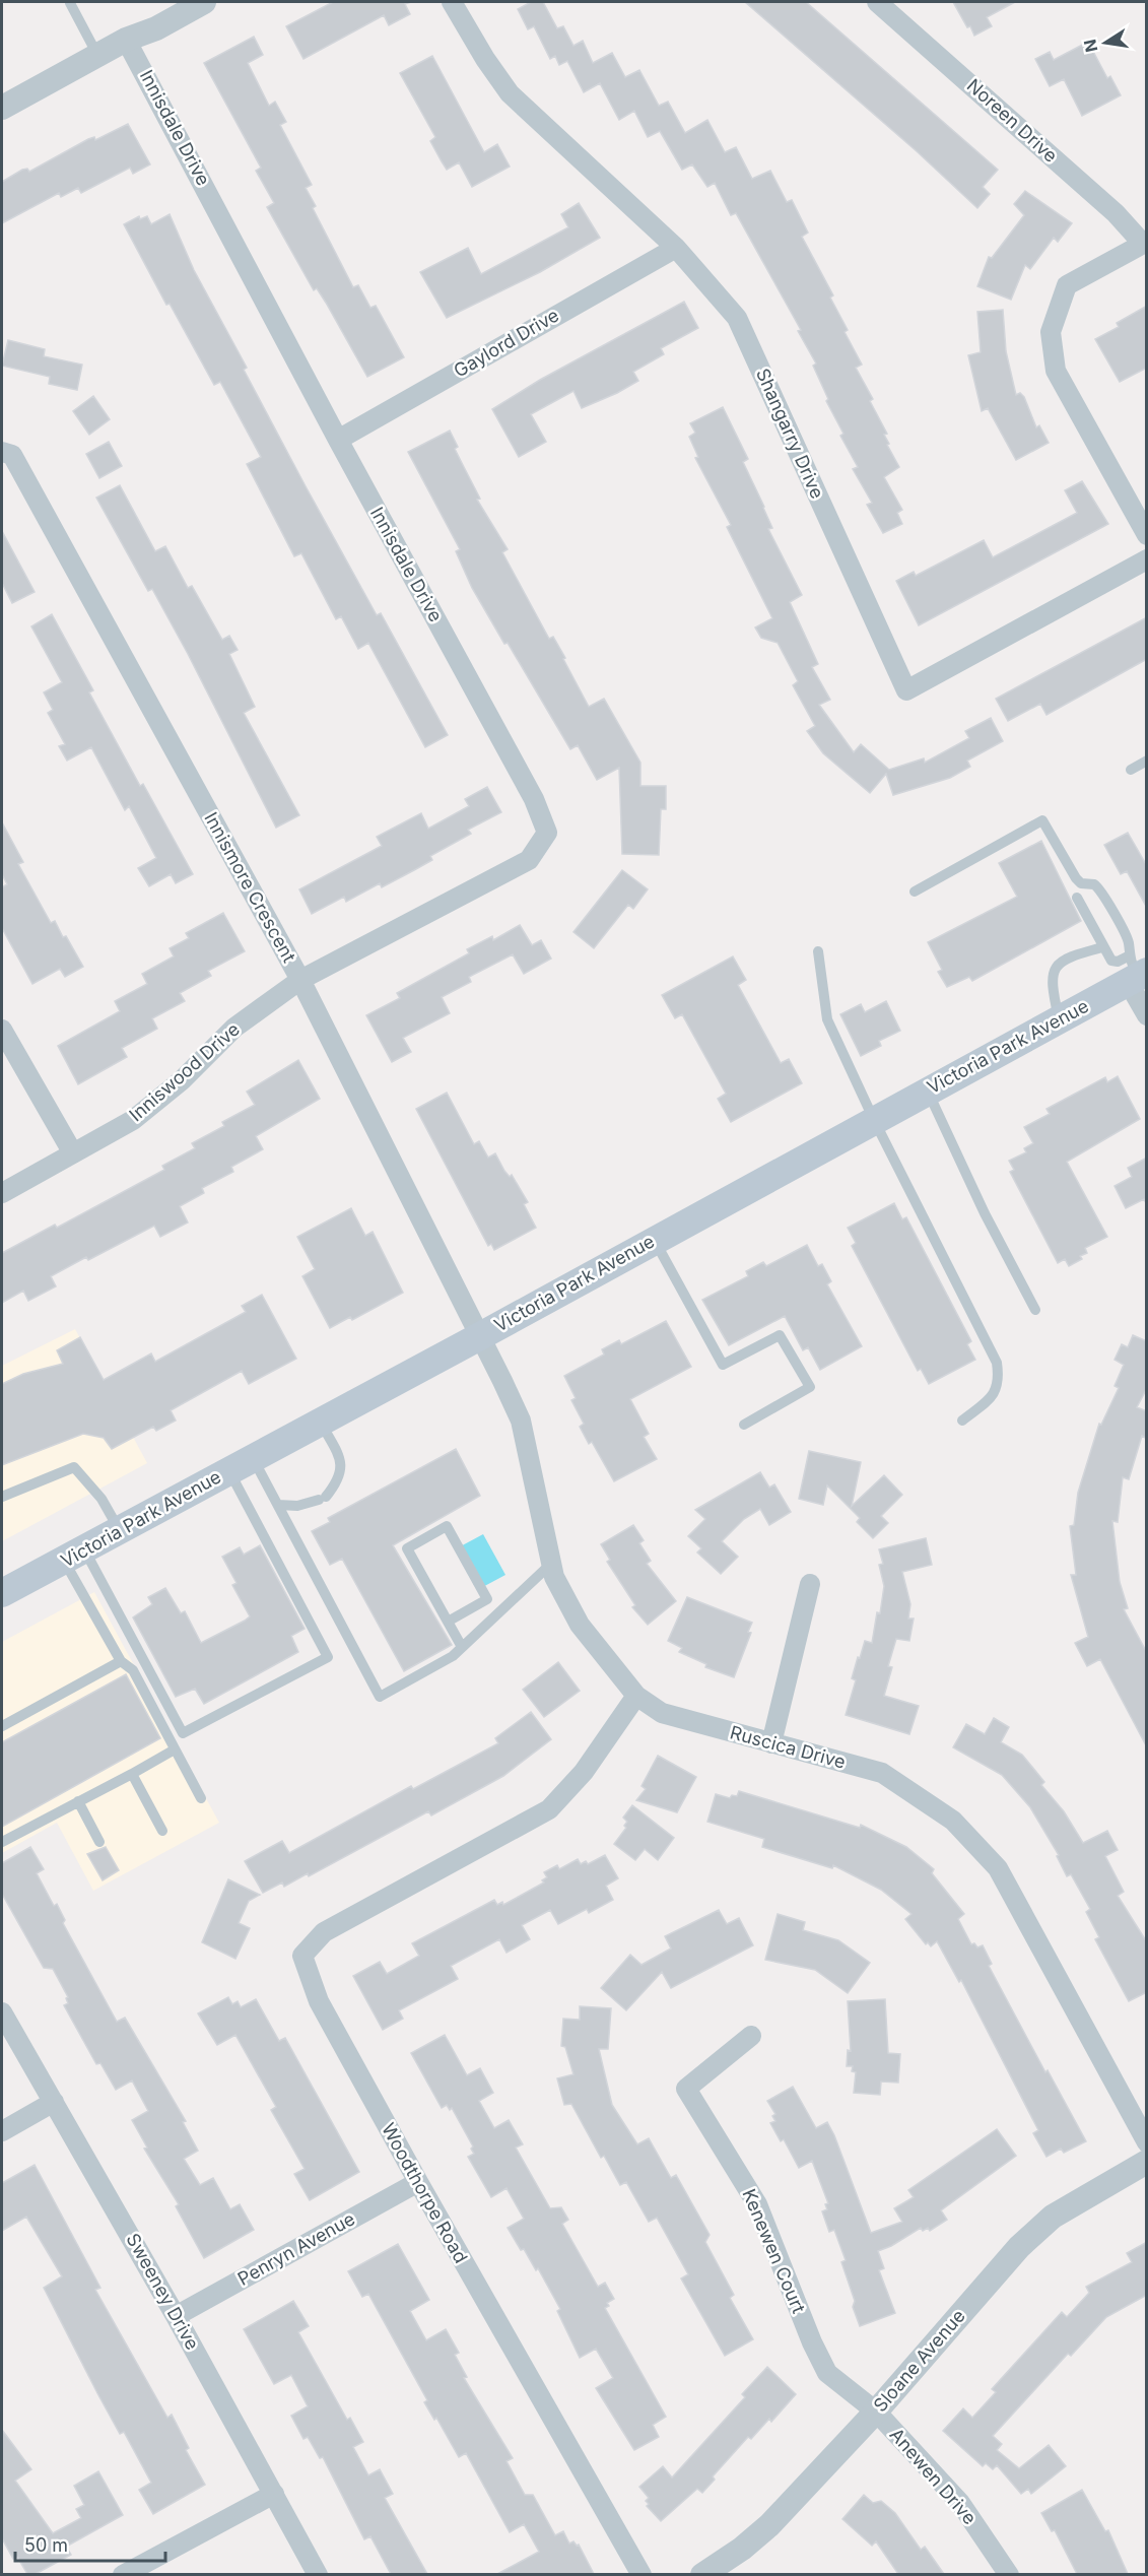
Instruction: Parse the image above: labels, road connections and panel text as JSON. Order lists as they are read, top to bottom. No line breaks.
{"streets":{"main road":["Victoria Park Avenue"],"street":["Noreen Drive","Innisdale Drive","Gaylord Drive","Shangarry Drive","Innismore Crescent","Inniswood Drive","Ruscica Drive","Woodthorpe Road","Penryn Avenue","Kenewen Court","Sweeney Drive","Sloane Avenue","Anewen Drive"]},"crossings":[["Innisdale Drive","Gaylord Drive"],["Innisdale Drive","Innismore Crescent"],["Innisdale Drive","Inniswood Drive"],["Gaylord Drive","Shangarry Drive"],["Innismore Crescent","Victoria Park Avenue"],["Innismore Crescent","Inniswood Drive"],["Innismore Crescent","Ruscica Drive"],["Victoria Park Avenue","Ruscica Drive"],["Ruscica Drive","Woodthorpe Road"],["Woodthorpe Road","Penryn Avenue"],["Penryn Avenue","Sweeney Drive"],["Kenewen Court","Sloane Avenue"],["Kenewen Court","Anewen Drive"],["Sloane Avenue","Anewen Drive"]],"scale_bar":"50 m","north":"left"}
